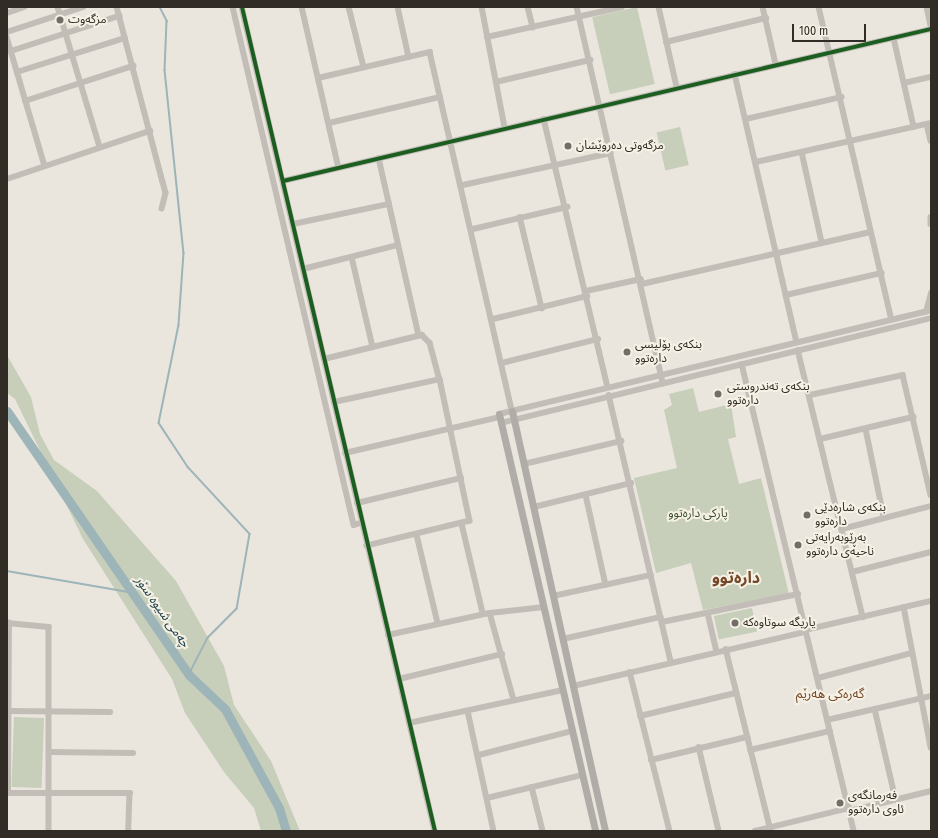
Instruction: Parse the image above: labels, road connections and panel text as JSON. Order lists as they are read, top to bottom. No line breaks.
{"districts":["دارەتوو","گەرەکی هەرێم"],"water":["چەمی شیوە سۆر"],"parks":["پارکی دارەتوو"],"places":["مزگەوت","مزگەوتی دەروێشان","بنکەی پۆلیسی دارەتوو","بنکەی تەندروستی دارەتوو","بنکەی شارەدێی دارەتوو","بەڕێوبەرایەتی ناحیەی دارەتوو","یاریگە سوتاوەکە","فەرمانگەی ئاوی دارەتوو"],"scale_bar":"100 m"}
